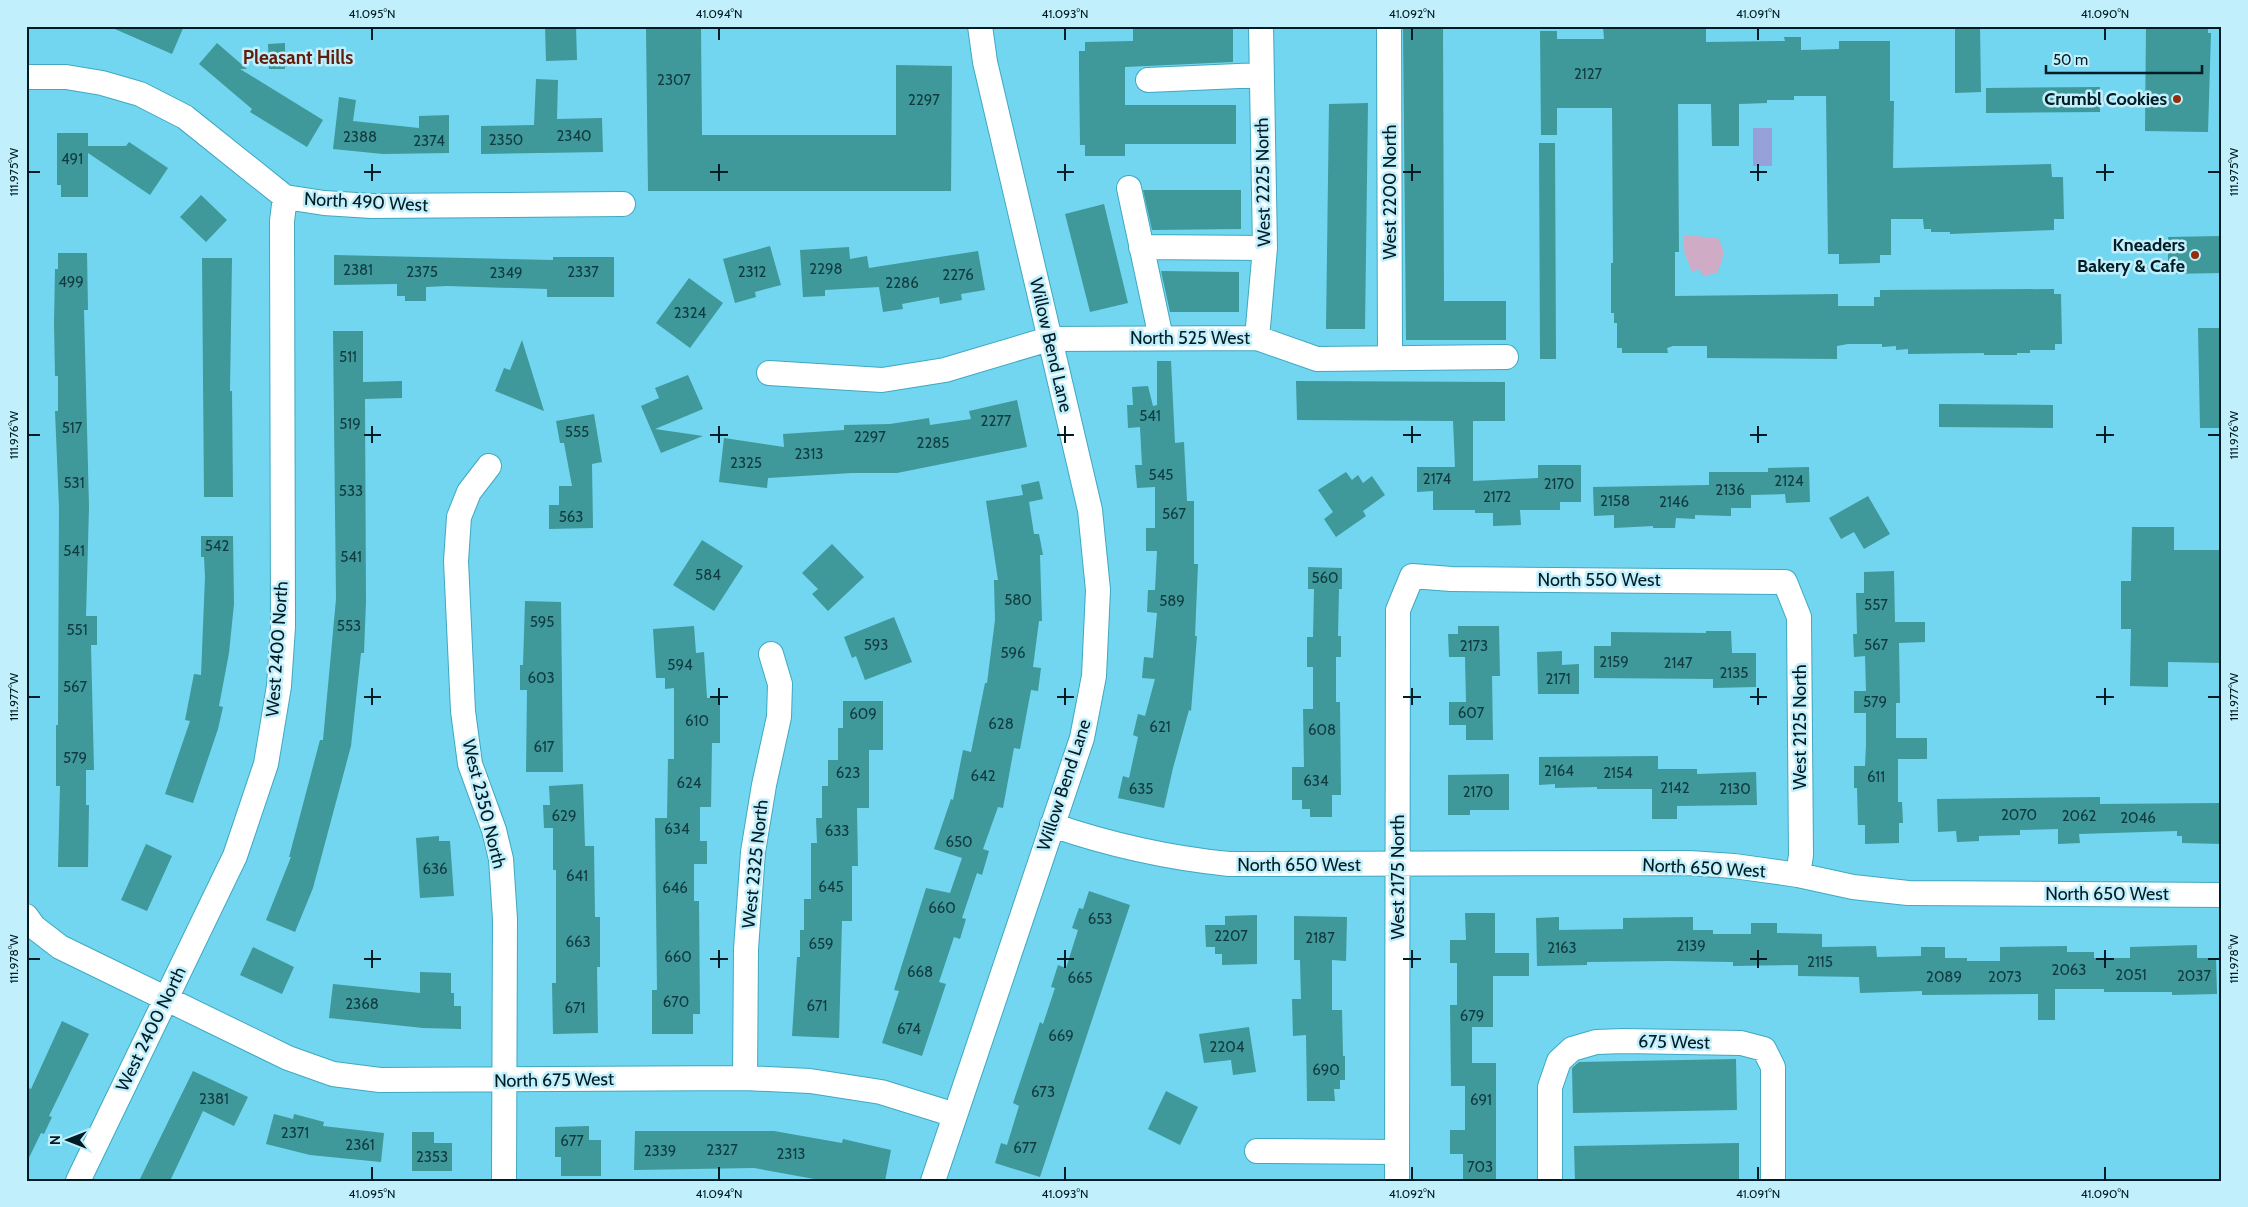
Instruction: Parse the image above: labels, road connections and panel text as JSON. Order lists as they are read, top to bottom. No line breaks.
{"streets":{"street":["West 2225 North","West 2200 North","North 490 West","North 525 West","Willow Bend Lane","North 550 West","West 2400 North","West 2125 North","West 2350 North","West 2325 North","North 650 West","West 2175 North","675 West","North 675 West"]},"crossings":[["West 2225 North","North 525 West"],["West 2200 North","North 525 West"],["North 490 West","West 2400 North"],["North 525 West","Willow Bend Lane"],["Willow Bend Lane","North 650 West"],["Willow Bend Lane","North 675 West"],["North 550 West","West 2125 North"],["North 550 West","West 2175 North"],["West 2400 North","North 675 West"],["West 2125 North","North 650 West"],["West 2350 North","North 675 West"],["West 2325 North","North 675 West"],["North 650 West","West 2175 North"]],"districts":["Pleasant Hills"],"places":["Crumbl Cookies","Kneaders Bakery & Cafe"],"house_numbers":["2127","2307","2297","2340","2388","2350","2374","491","2298","2381","2375","2337","2312","2349","2276","499","2286","2324","511","541","2277","519","517","555","2297","2285","2313","2325","545","2174","2124","531","2170","2136","533","2172","2158","2146","567","563","542","541","541","584","560","580","589","557","595","553","551","593","567","2173","596","2159","2147","594","2135","603","2171","567","579","607","609","610","628","621","608","617","579","2164","623","2154","642","611","634","624","2142","635","2130","2170","2070","629","2062","2046","634","633","650","636","641","645","646","660","653","2207","2187","663","659","2139","2163","660","2115","2063","668","2051","2037","2089","2073","665","670","2368","671","671","679","674","669","2204","690","673","2381","691","2371","677","2361","677","2327","2339","2313","2353","703"],"scale_bar":"50 m","north":"left","coordinates":["41.095°N","41.094°N","41.093°N","41.092°N","41.091°N","41.090°N","111.975°W","111.976°W","111.977°W","111.978°W"]}
